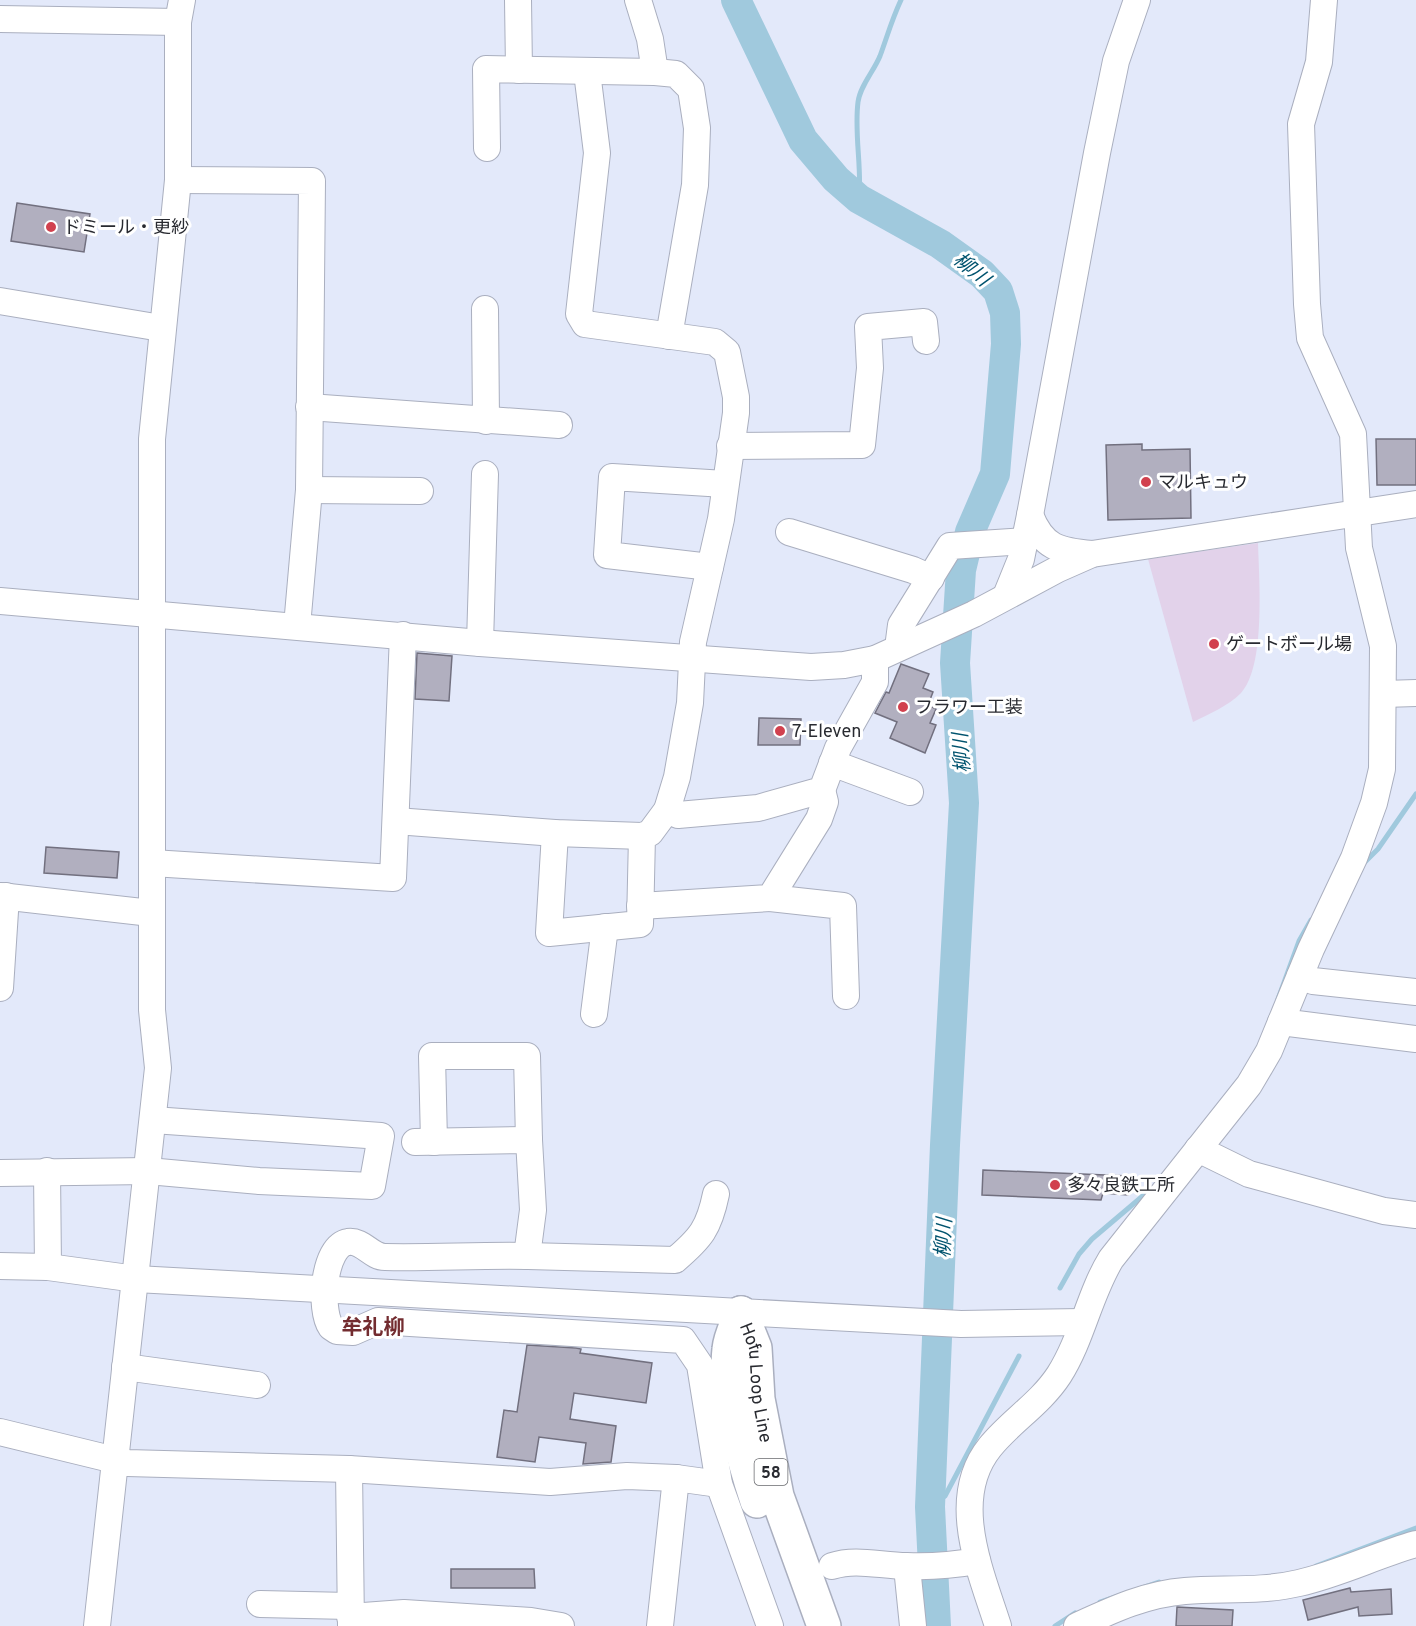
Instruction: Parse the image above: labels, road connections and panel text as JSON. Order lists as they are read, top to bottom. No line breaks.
{"streets":{"main road":["Hofu Loop Line","58"]},"districts":["牟礼柳"],"water":["柳川"],"places":["ドミール・更紗","マルキュウ","ゲートボール場","フラワー工装","7-Eleven","多々良鉄工所"]}
